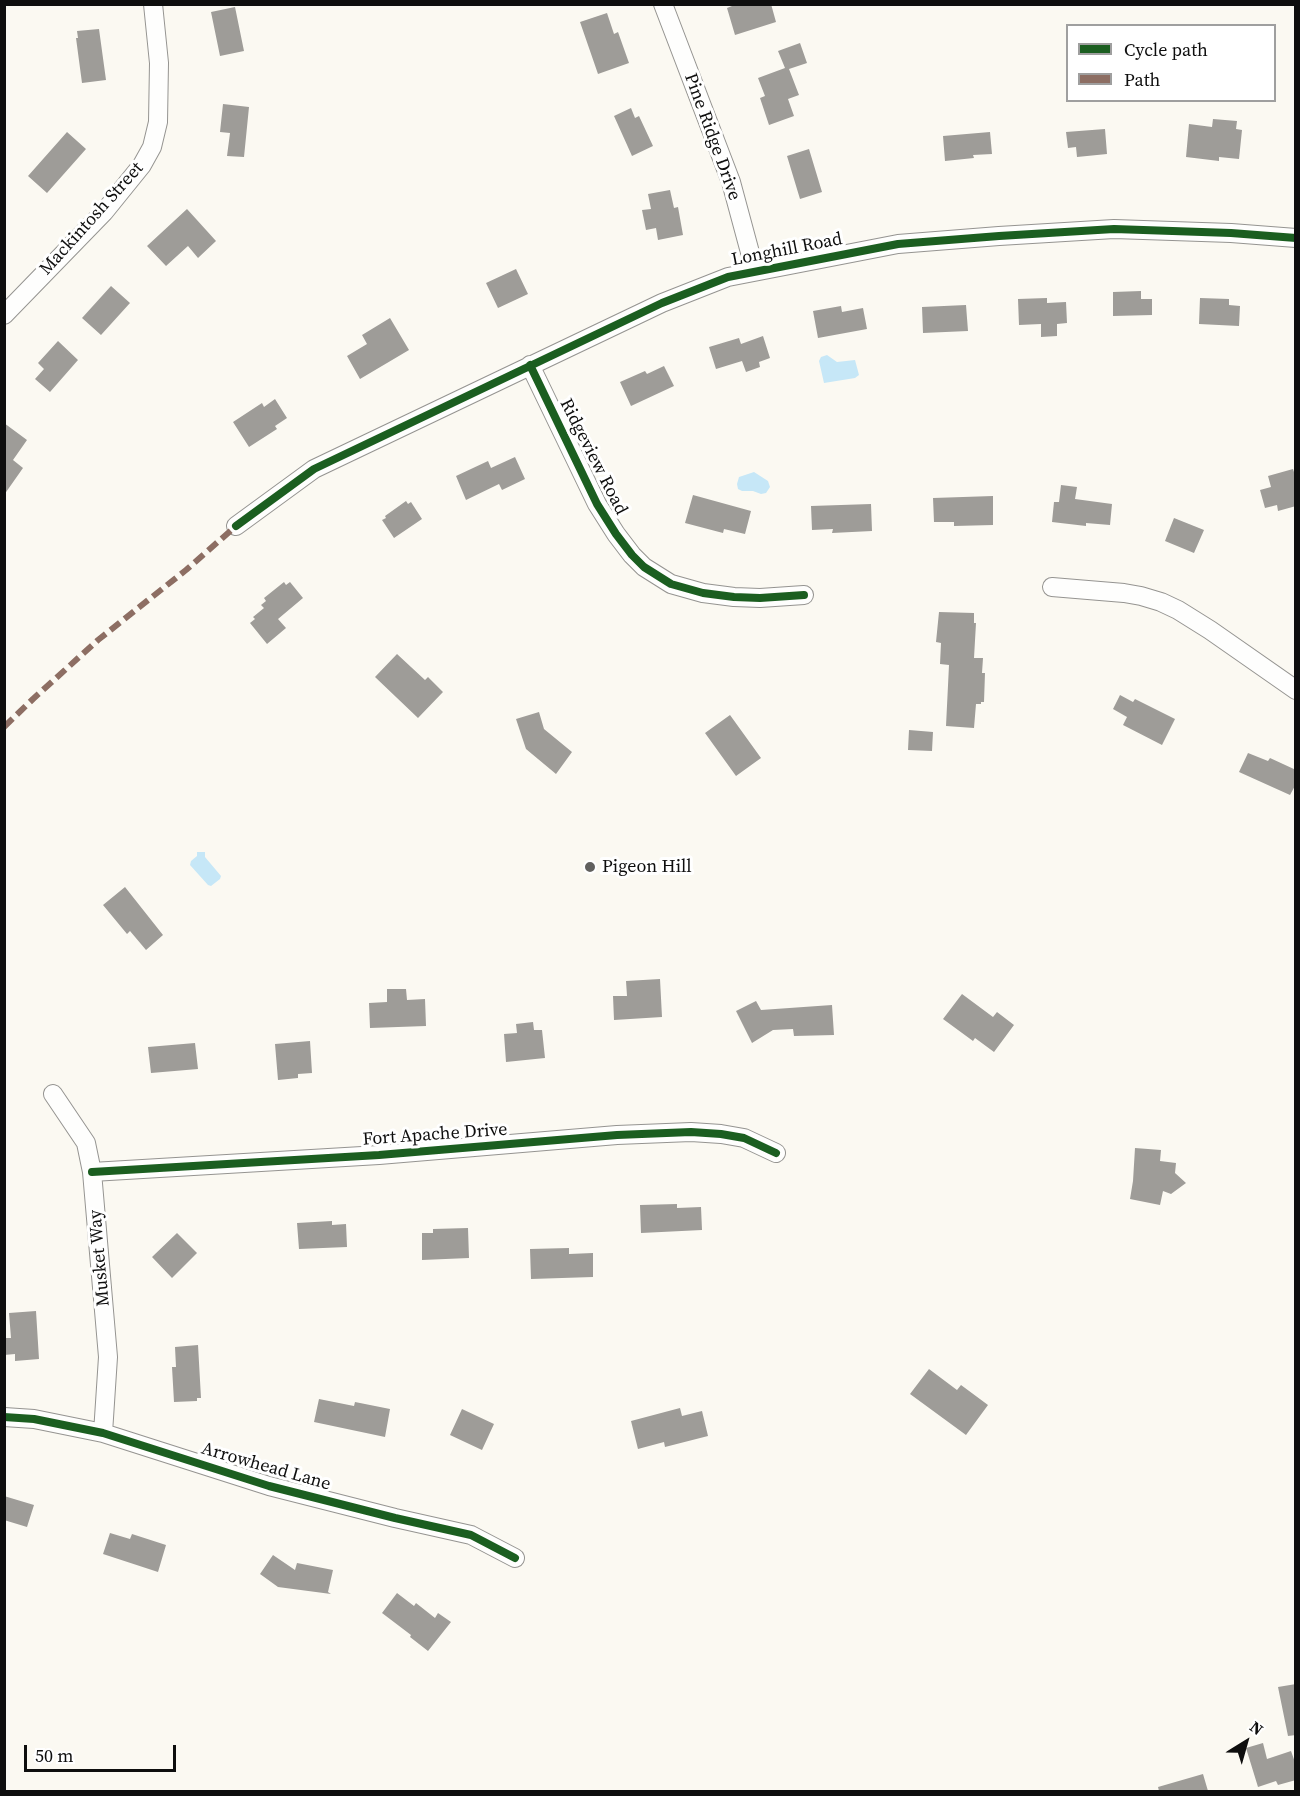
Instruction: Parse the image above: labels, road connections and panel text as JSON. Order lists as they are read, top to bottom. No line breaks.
{"streets":{"street":["Pine Ridge Drive","Mackintosh Street","Longhill Road","Ridgeview Road","Fort Apache Drive","Musket Way","Arrowhead Lane"]},"crossings":[["Pine Ridge Drive","Longhill Road"],["Longhill Road","Ridgeview Road"],["Fort Apache Drive","Musket Way"],["Musket Way","Arrowhead Lane"]],"places":["Pigeon Hill"],"legend":["Cycle path","Path"],"scale_bar":"50 m","north":"top right"}
